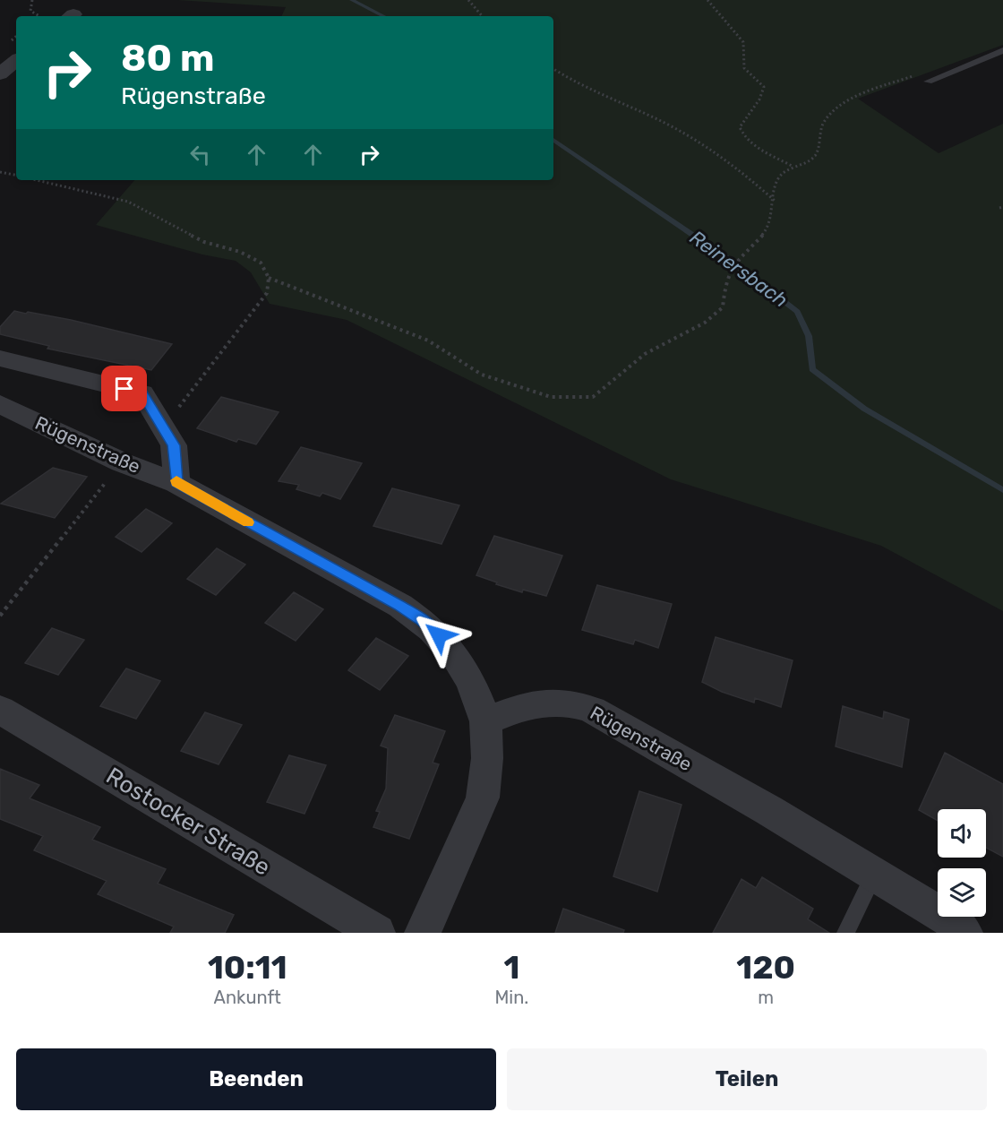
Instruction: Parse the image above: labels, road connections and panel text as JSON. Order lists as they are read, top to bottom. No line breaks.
{"streets":{"street":["Rügenstraße","Rostocker Straße"]},"water":["Reinersbach"],"page":{"turn":["80 m","Rügenstraße"],"eta":["10:11","Ankunft","1","Min.","120","m"],"buttons":["Beenden","Teilen"]}}
